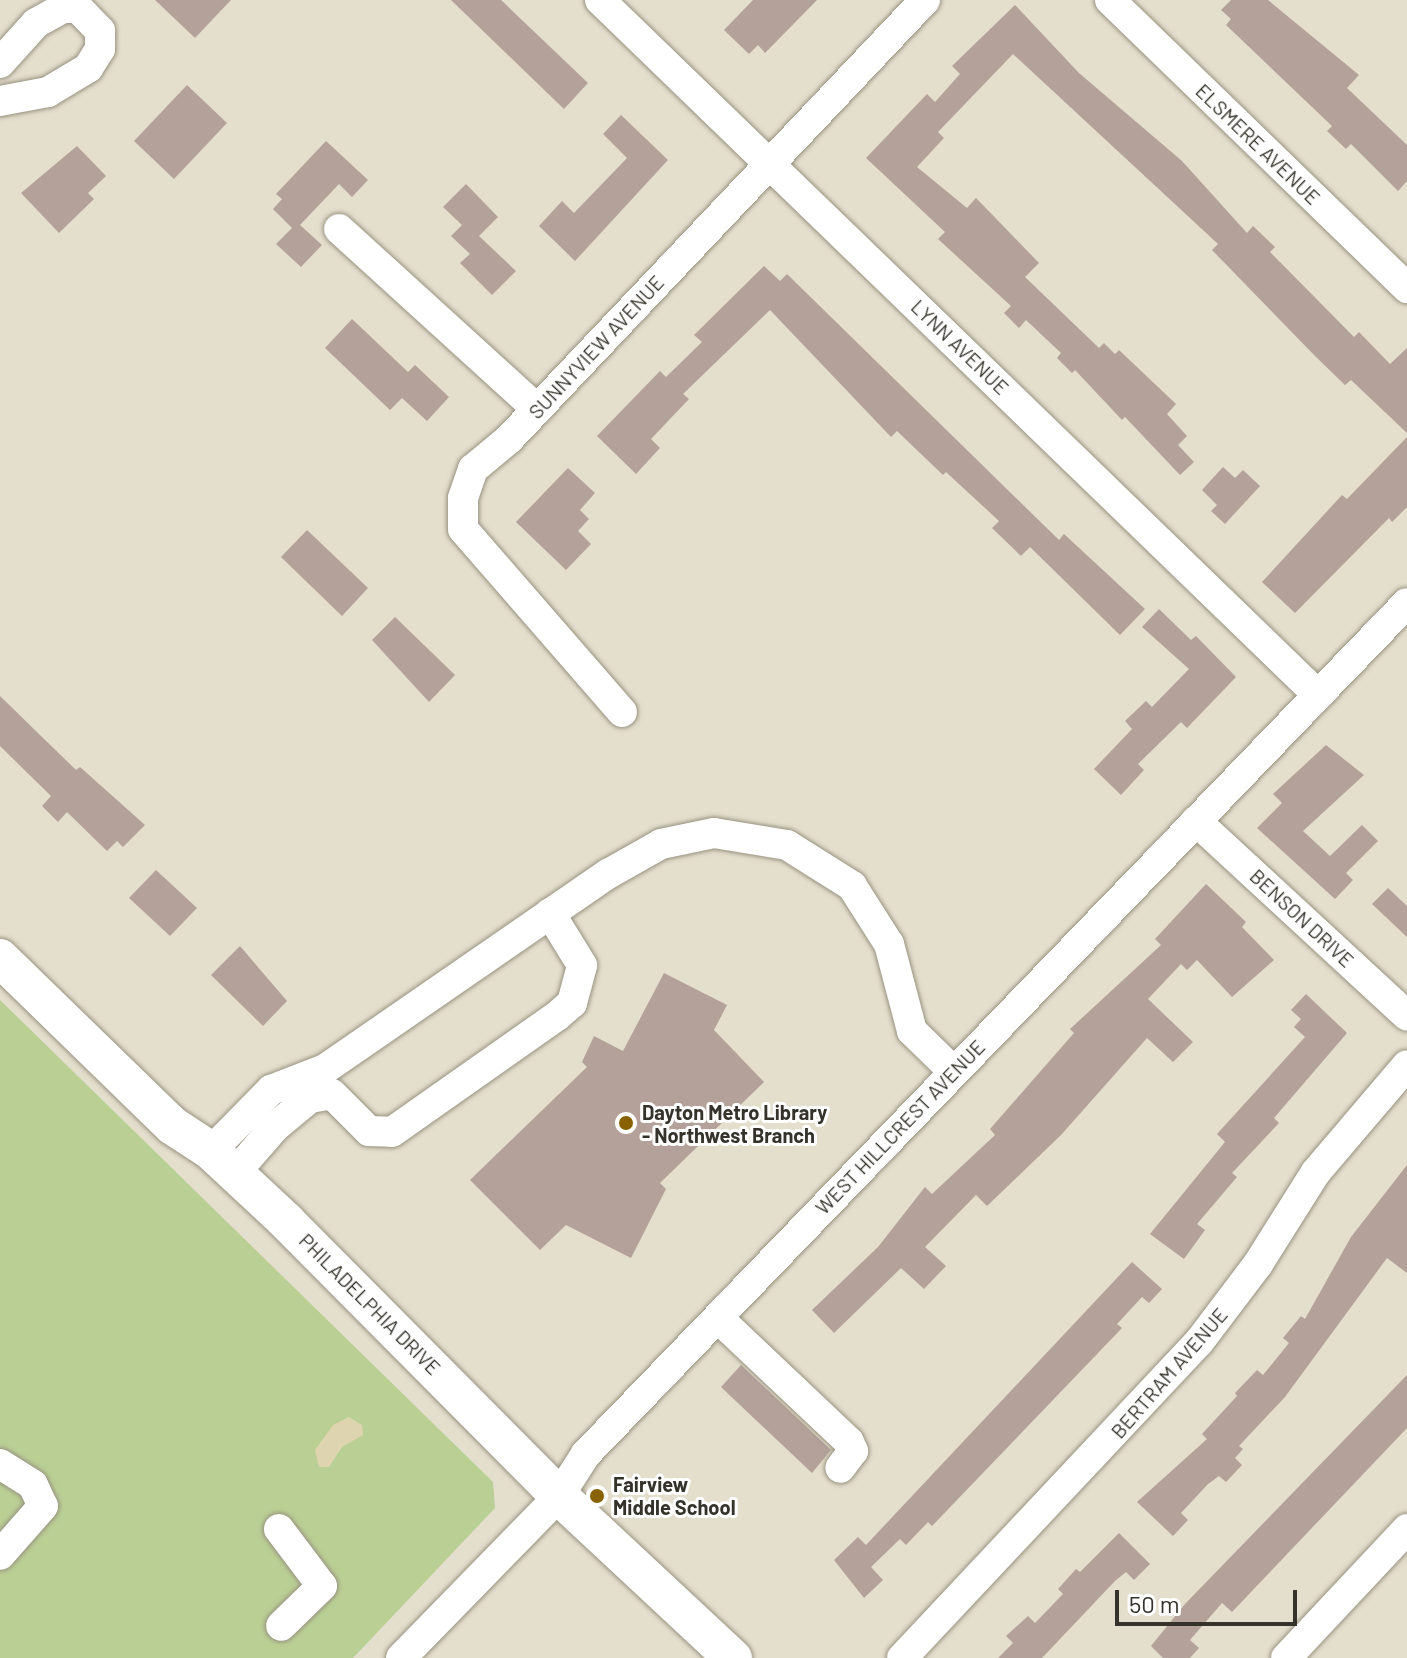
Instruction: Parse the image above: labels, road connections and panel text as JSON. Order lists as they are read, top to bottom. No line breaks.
{"streets":{"main road":["PHILADELPHIA DRIVE"],"street":["ELSMERE AVENUE","SUNNYVIEW AVENUE","LYNN AVENUE","BENSON DRIVE","WEST HILLCREST AVENUE","BERTRAM AVENUE"]},"crossings":[["SUNNYVIEW AVENUE","LYNN AVENUE"],["LYNN AVENUE","WEST HILLCREST AVENUE"],["BENSON DRIVE","WEST HILLCREST AVENUE"],["WEST HILLCREST AVENUE","PHILADELPHIA DRIVE"]],"places":["Dayton Metro Library - Northwest Branch","Fairview Middle School"],"scale_bar":"50 m"}
